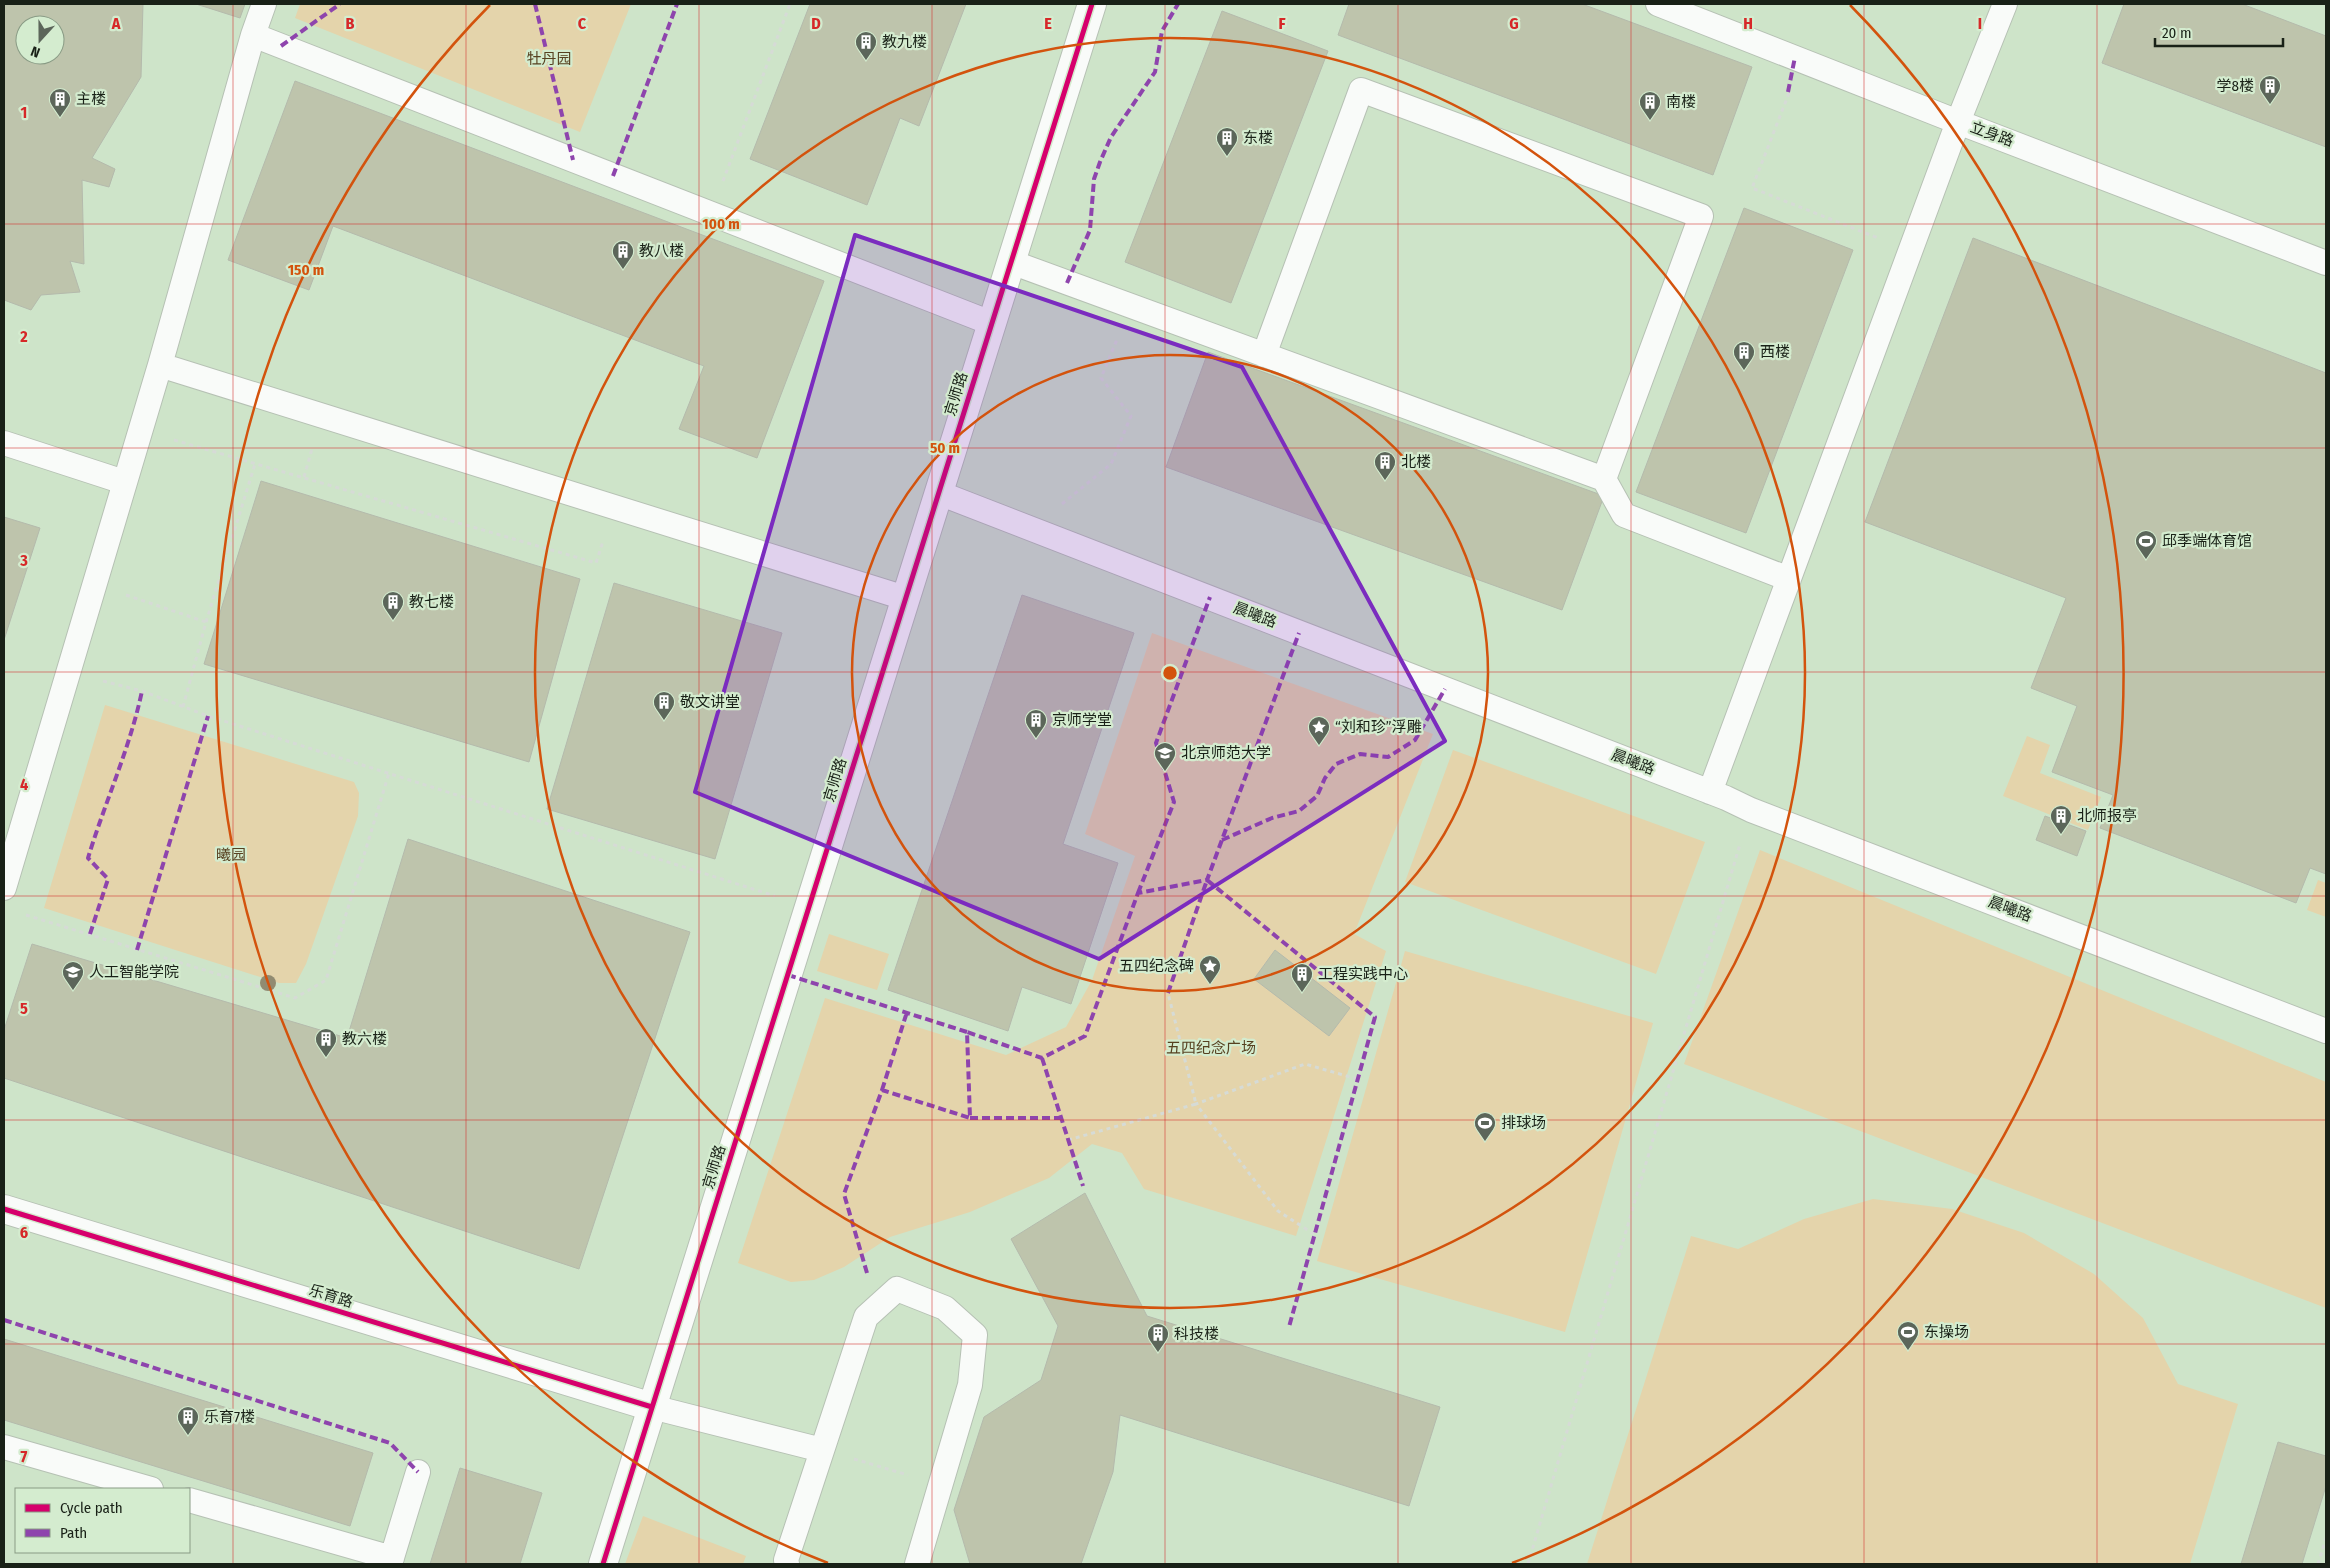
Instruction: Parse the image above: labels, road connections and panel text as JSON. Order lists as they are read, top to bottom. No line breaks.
{"streets":{"street":["京师路","乐育路"],"lane":["立身路","晨曦路"]},"crossings":[["京师路","晨曦路"],["京师路","乐育路"]],"parks":["牡丹园","曦园","五四纪念广场"],"places":{"building":["教九楼","学8楼","主楼","南楼","东楼","教八楼","西楼","北楼","教七楼","敬文讲堂","京师学堂","北师报亭","工程实践中心","教六楼","科技楼","乐育7楼"],"sports":["邱季端体育馆","排球场","东操场"],"place":["“刘和珍”浮雕","五四纪念碑"],"school or university":["北京师范大学","人工智能学院"]},"legend":["Cycle path","Path"],"scale_bar":"20 m","north":"bottom","grid":{"columns":["A","B","C","D","E","F","G","H","I"],"rows":["1","2","3","4","5","6","7"]},"rings":["100 m","150 m","50 m"]}
